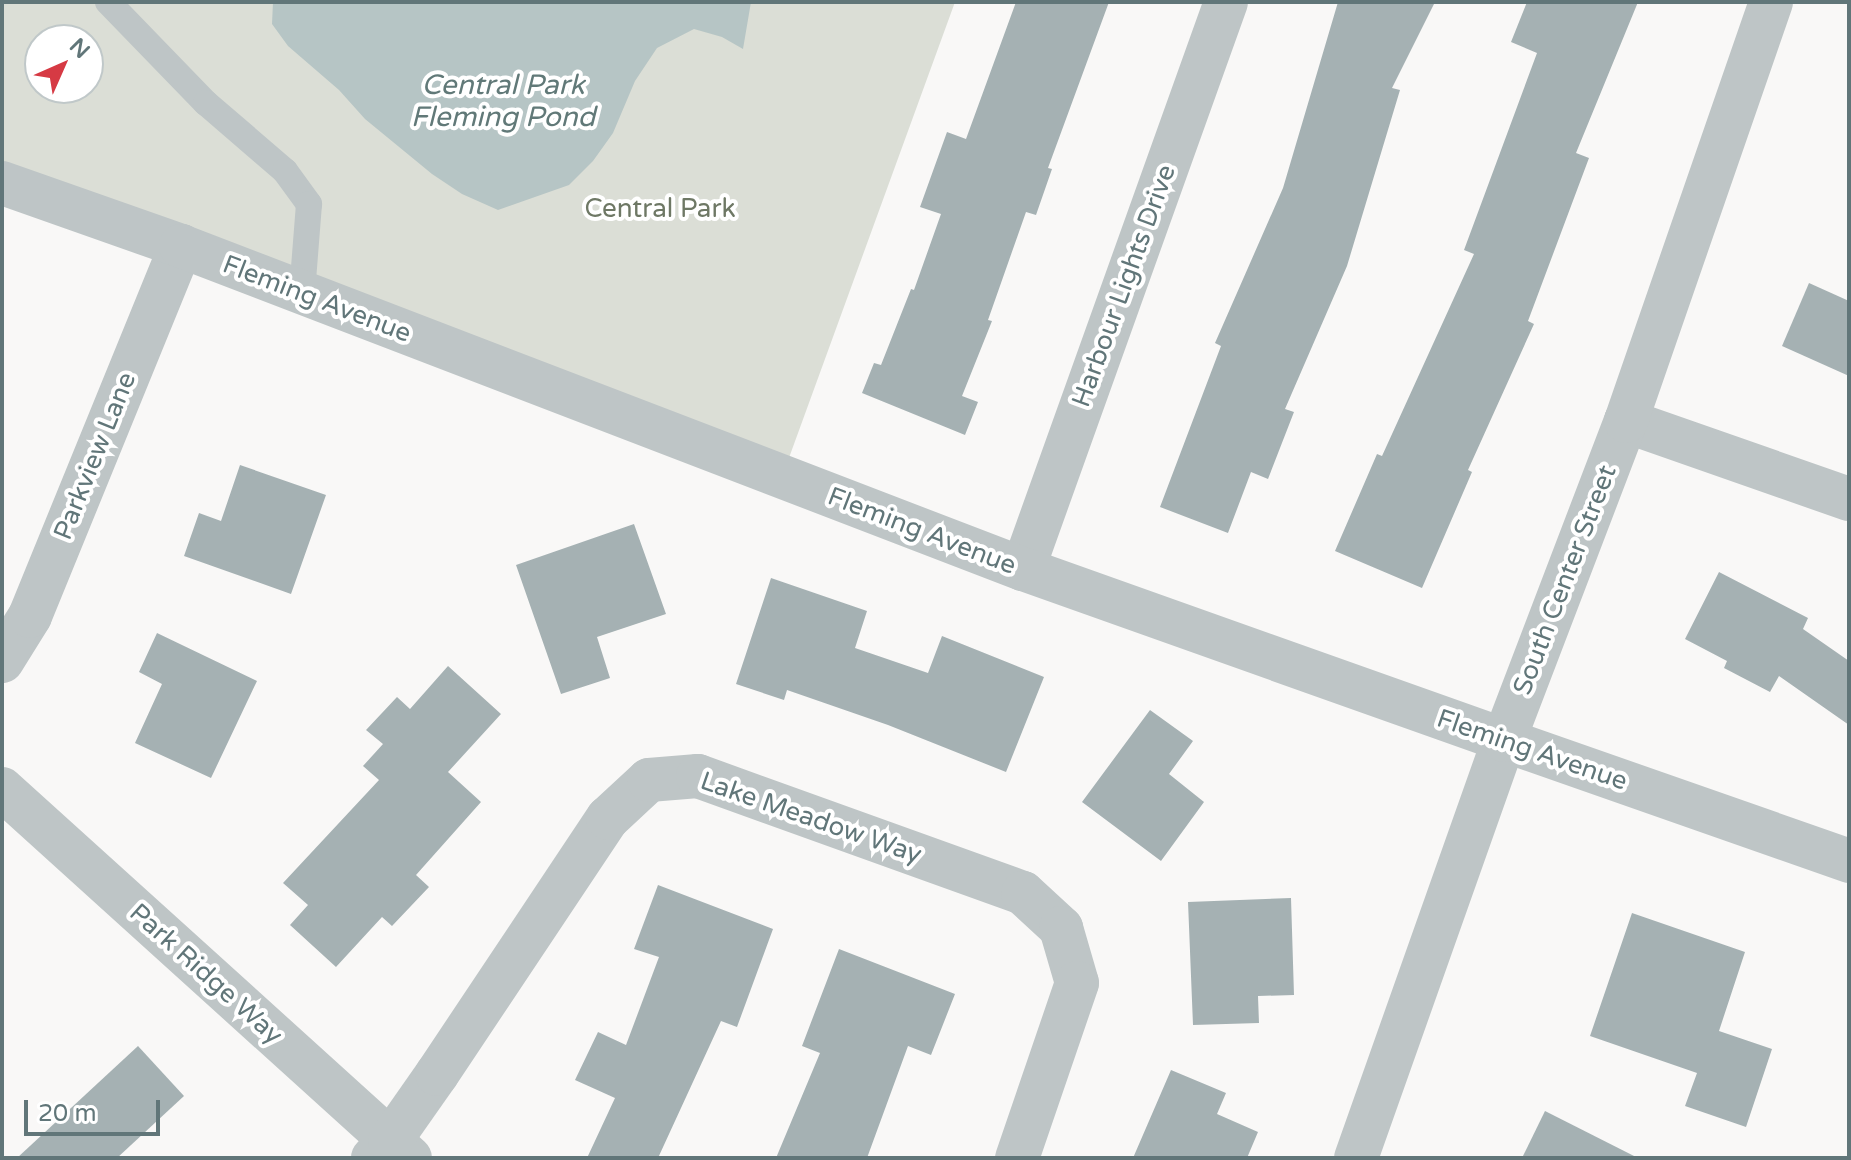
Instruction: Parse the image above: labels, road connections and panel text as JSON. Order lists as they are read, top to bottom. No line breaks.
{"streets":{"street":["Harbour Lights Drive","Fleming Avenue","Parkview Lane","South Center Street","Lake Meadow Way","Park Ridge Way"]},"crossings":[["Harbour Lights Drive","Fleming Avenue"],["Fleming Avenue","Parkview Lane"],["Fleming Avenue","South Center Street"],["Lake Meadow Way","Park Ridge Way"]],"water":["Central Park Fleming Pond"],"parks":["Central Park"],"scale_bar":"20 m","north":"top right"}
